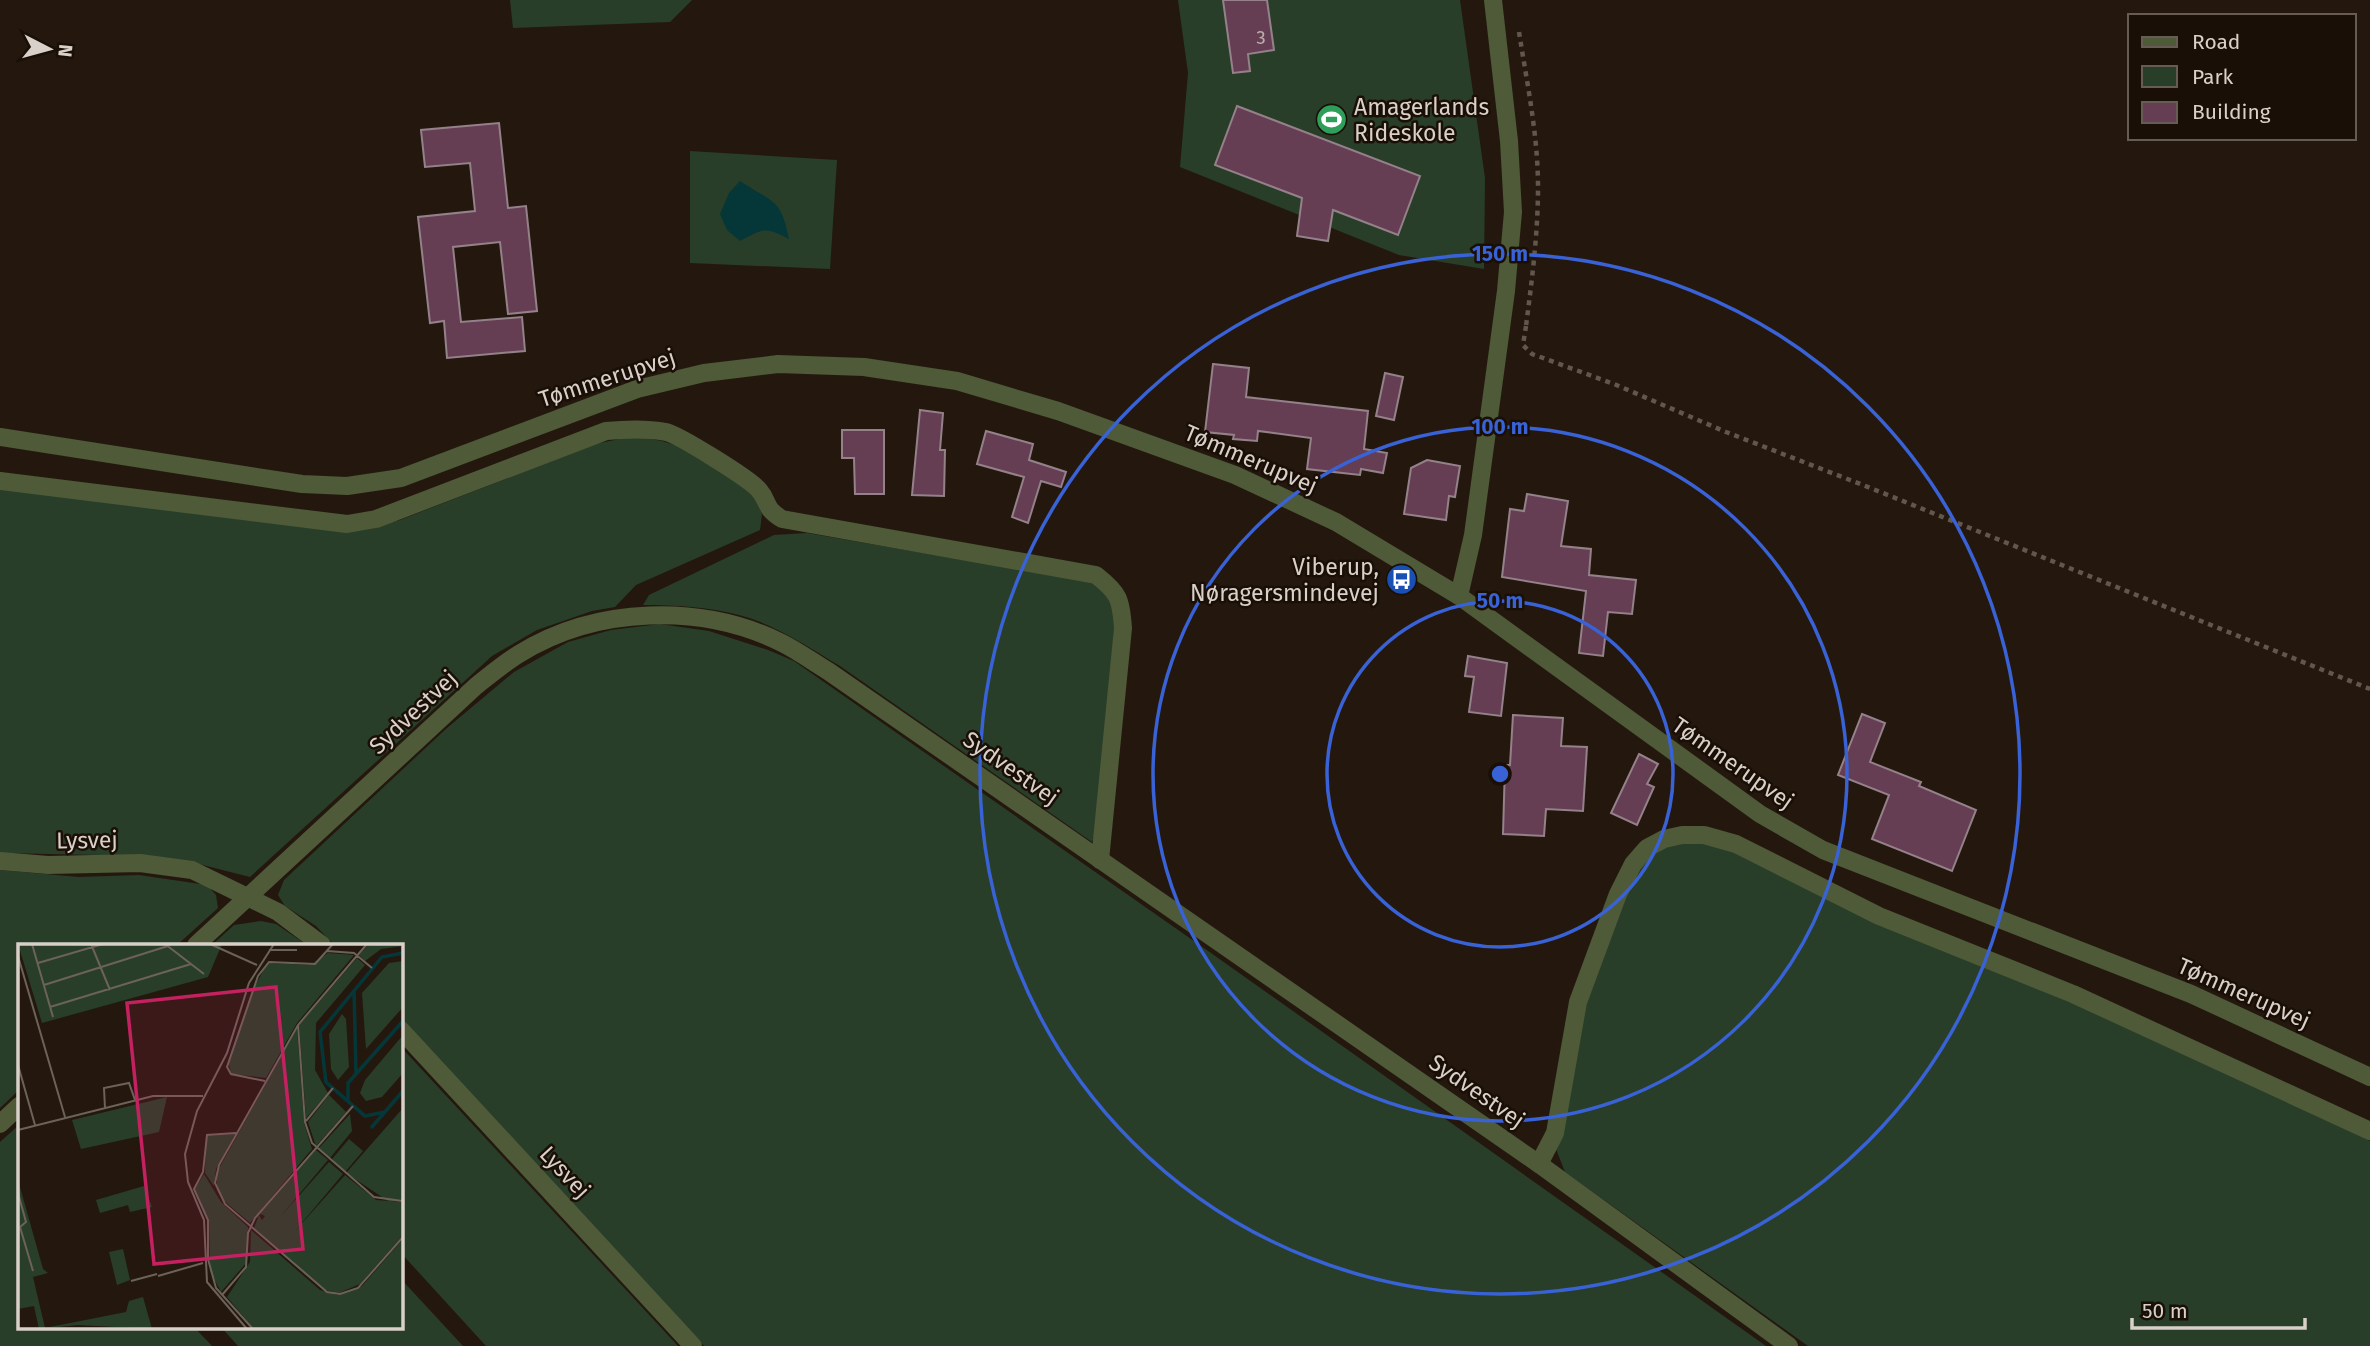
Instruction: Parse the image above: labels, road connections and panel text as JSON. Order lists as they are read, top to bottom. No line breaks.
{"streets":{"street":["Tømmerupvej","Sydvestvej","Lysvej"]},"crossings":[["Sydvestvej","Lysvej"]],"places":{"sports":["Amagerlands Rideskole"],"bus stop":["Viberup, Nøragersmindevej"]},"house_numbers":["3"],"legend":["Road","Park","Building"],"scale_bar":"50 m","north":"right","rings":["150 m","100 m","50 m"]}
